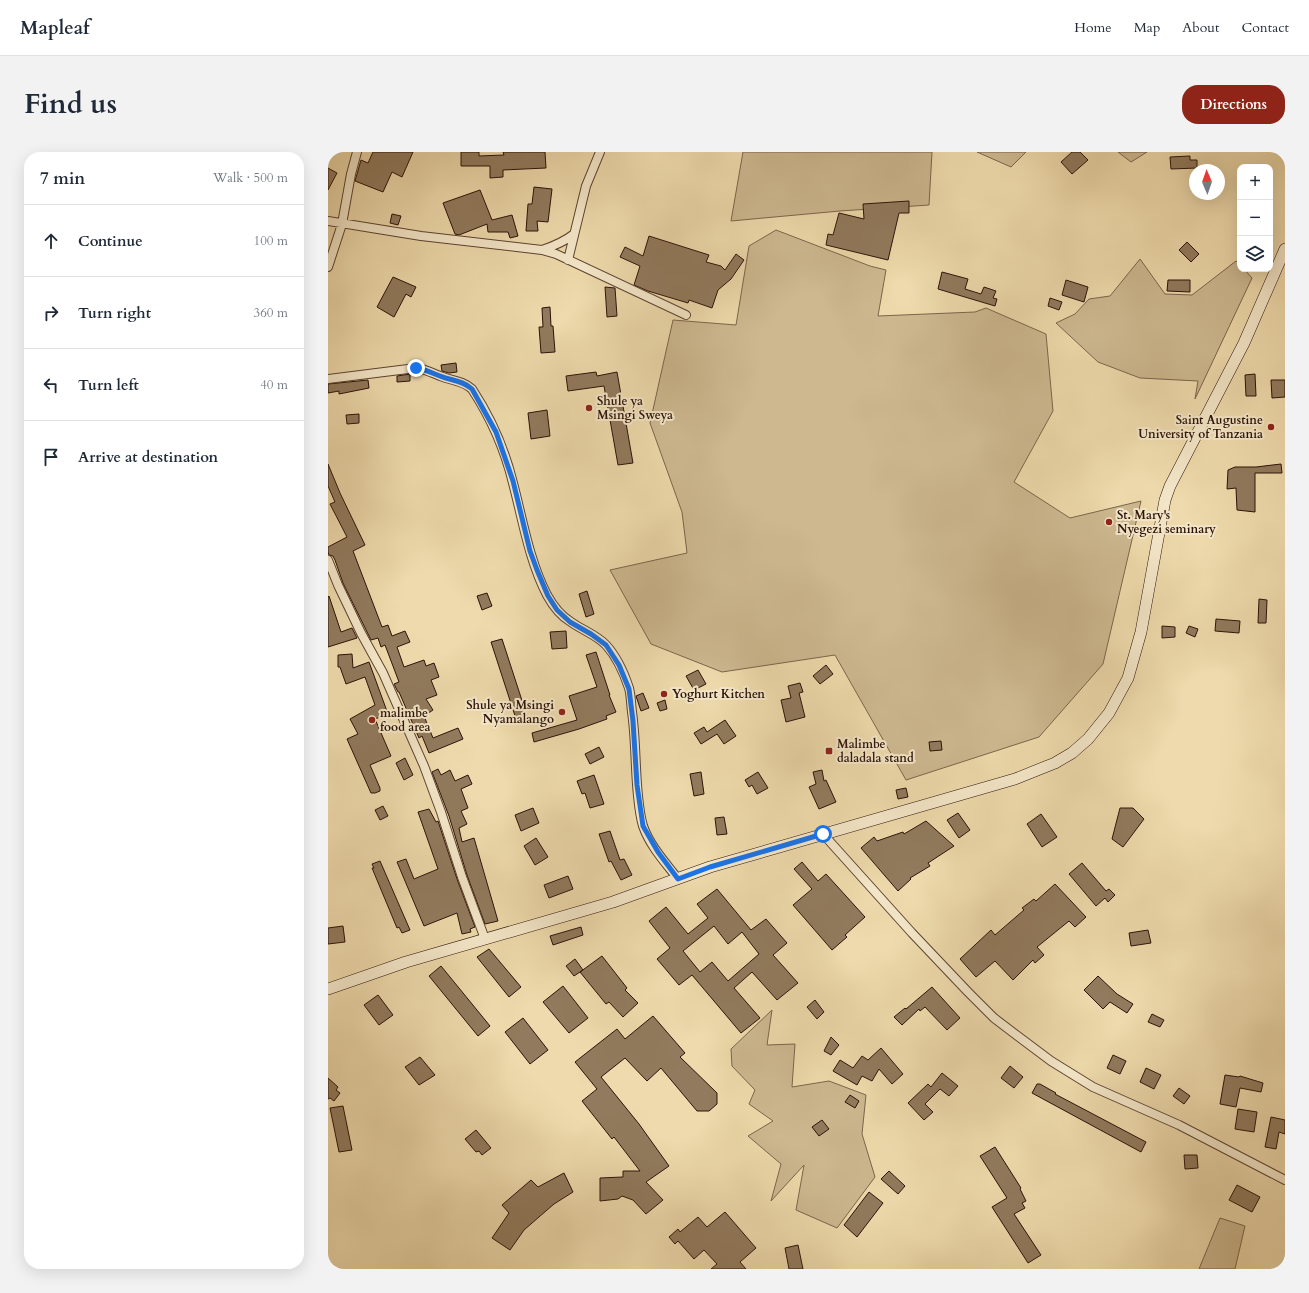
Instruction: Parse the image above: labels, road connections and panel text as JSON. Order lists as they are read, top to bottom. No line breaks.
{"places":{"other":["Shule ya Msingi Sweya","Saint Augustine University of Tanzania","St. Mary's Nyegezi seminary","Yoghurt Kitchen","Shule ya Msingi Nyamalango","malimbe food area"],"transit":["Malimbe daladala stand"]},"north":"top","page":{"header":"Mapleaf","nav":["Home","Map","About","Contact"],"title":"Find us","buttons":"Directions","heading":["7 min","Walk · 500 m"],"map_buttons":["+","−"],"list":[["Continue","100 m"],["Turn right","360 m"],["Turn left","40 m"],"Arrive at destination"]}}
